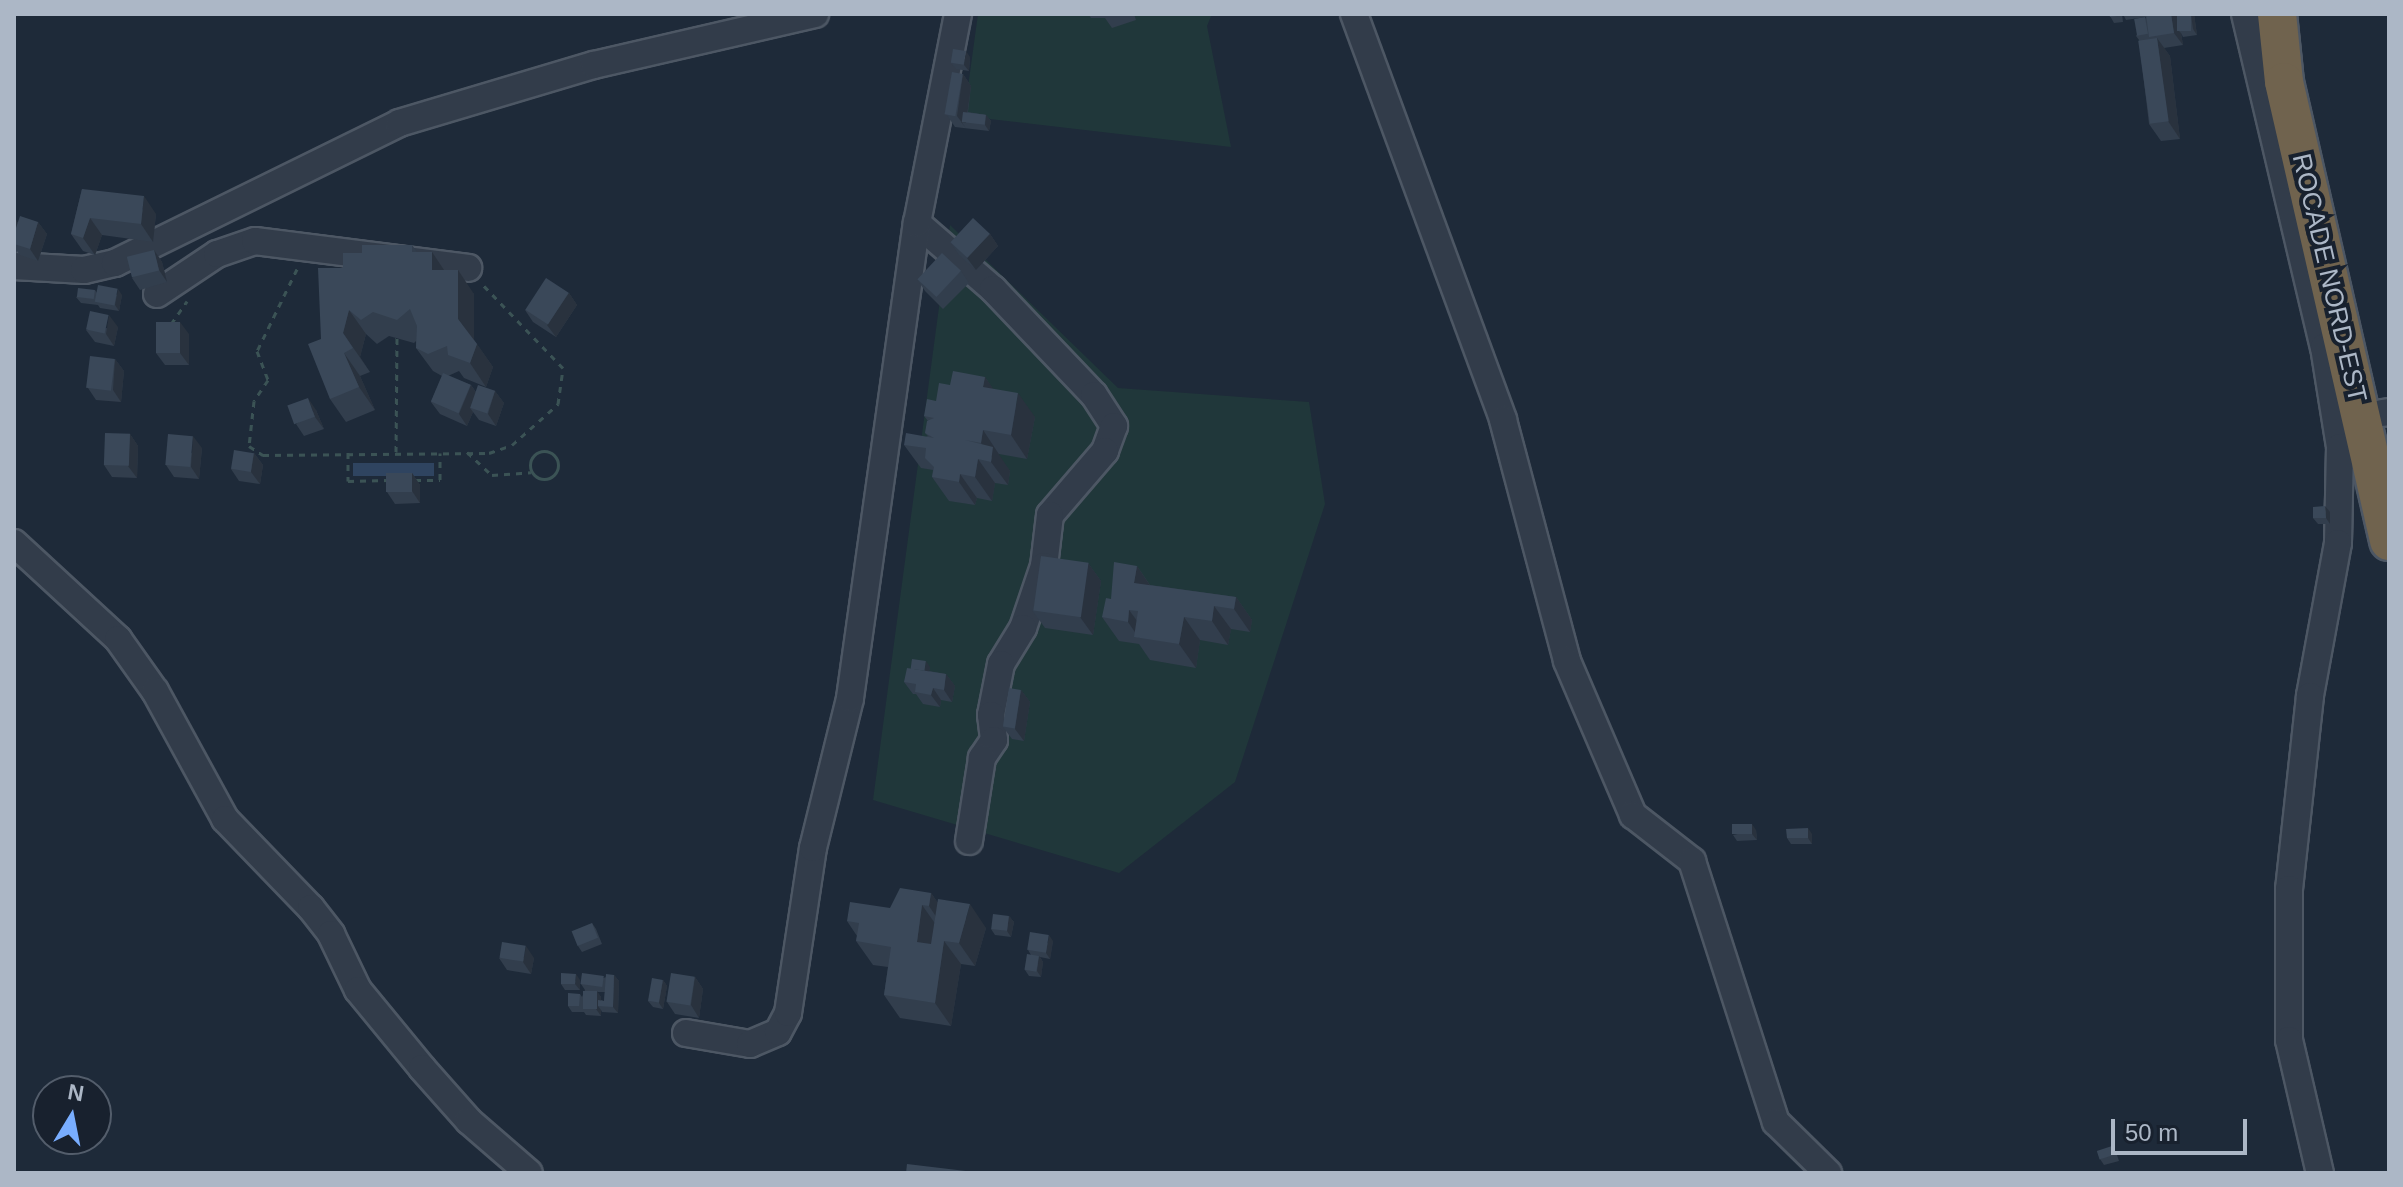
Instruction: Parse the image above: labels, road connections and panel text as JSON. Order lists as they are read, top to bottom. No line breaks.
{"streets":{"highway":["ROCADE NORD-EST"]},"scale_bar":"50 m","north":"top"}
